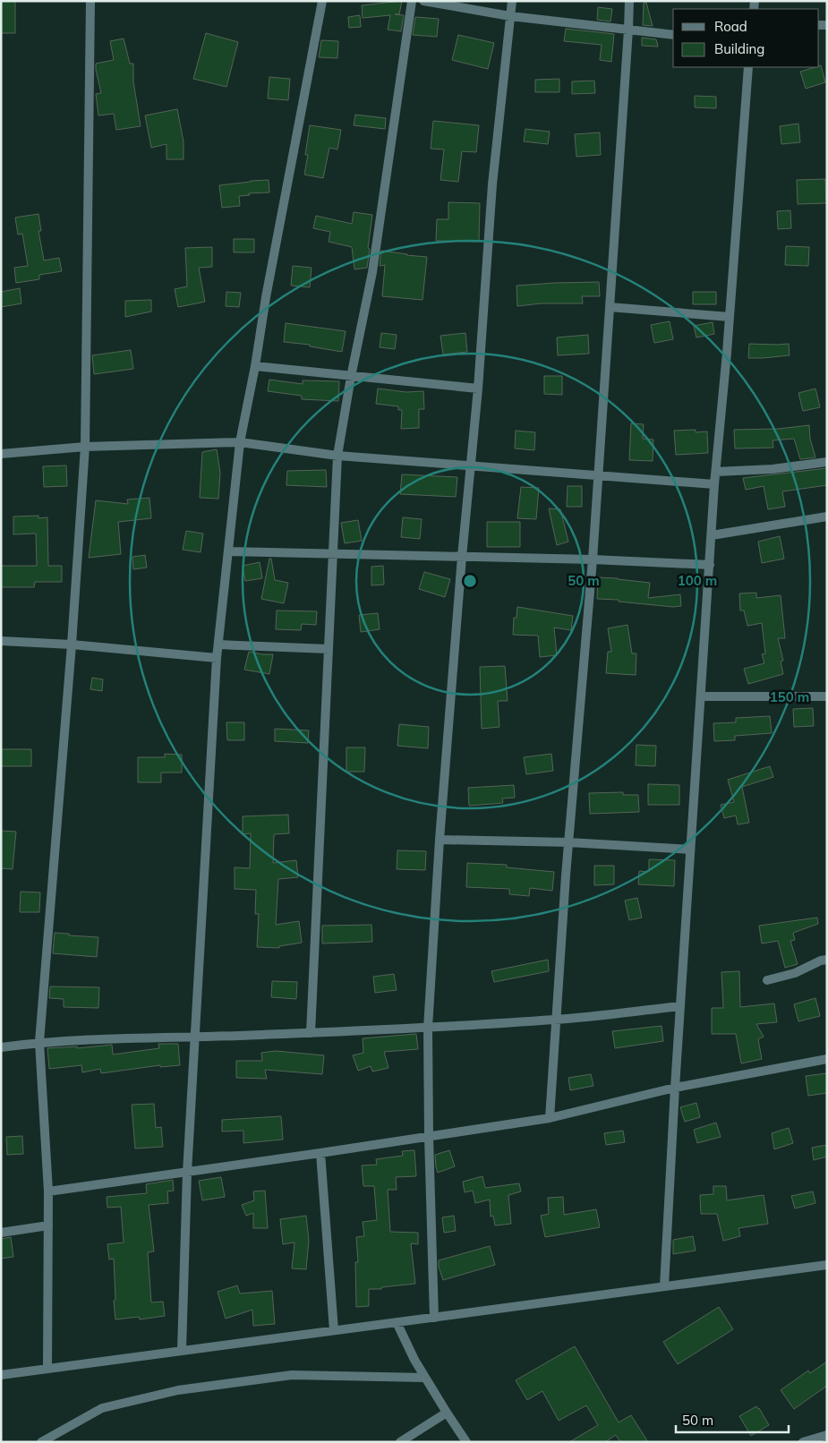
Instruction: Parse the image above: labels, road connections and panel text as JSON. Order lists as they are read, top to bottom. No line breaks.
{"legend":["Road","Building"],"scale_bar":"50 m","rings":["50 m","100 m","150 m"]}
